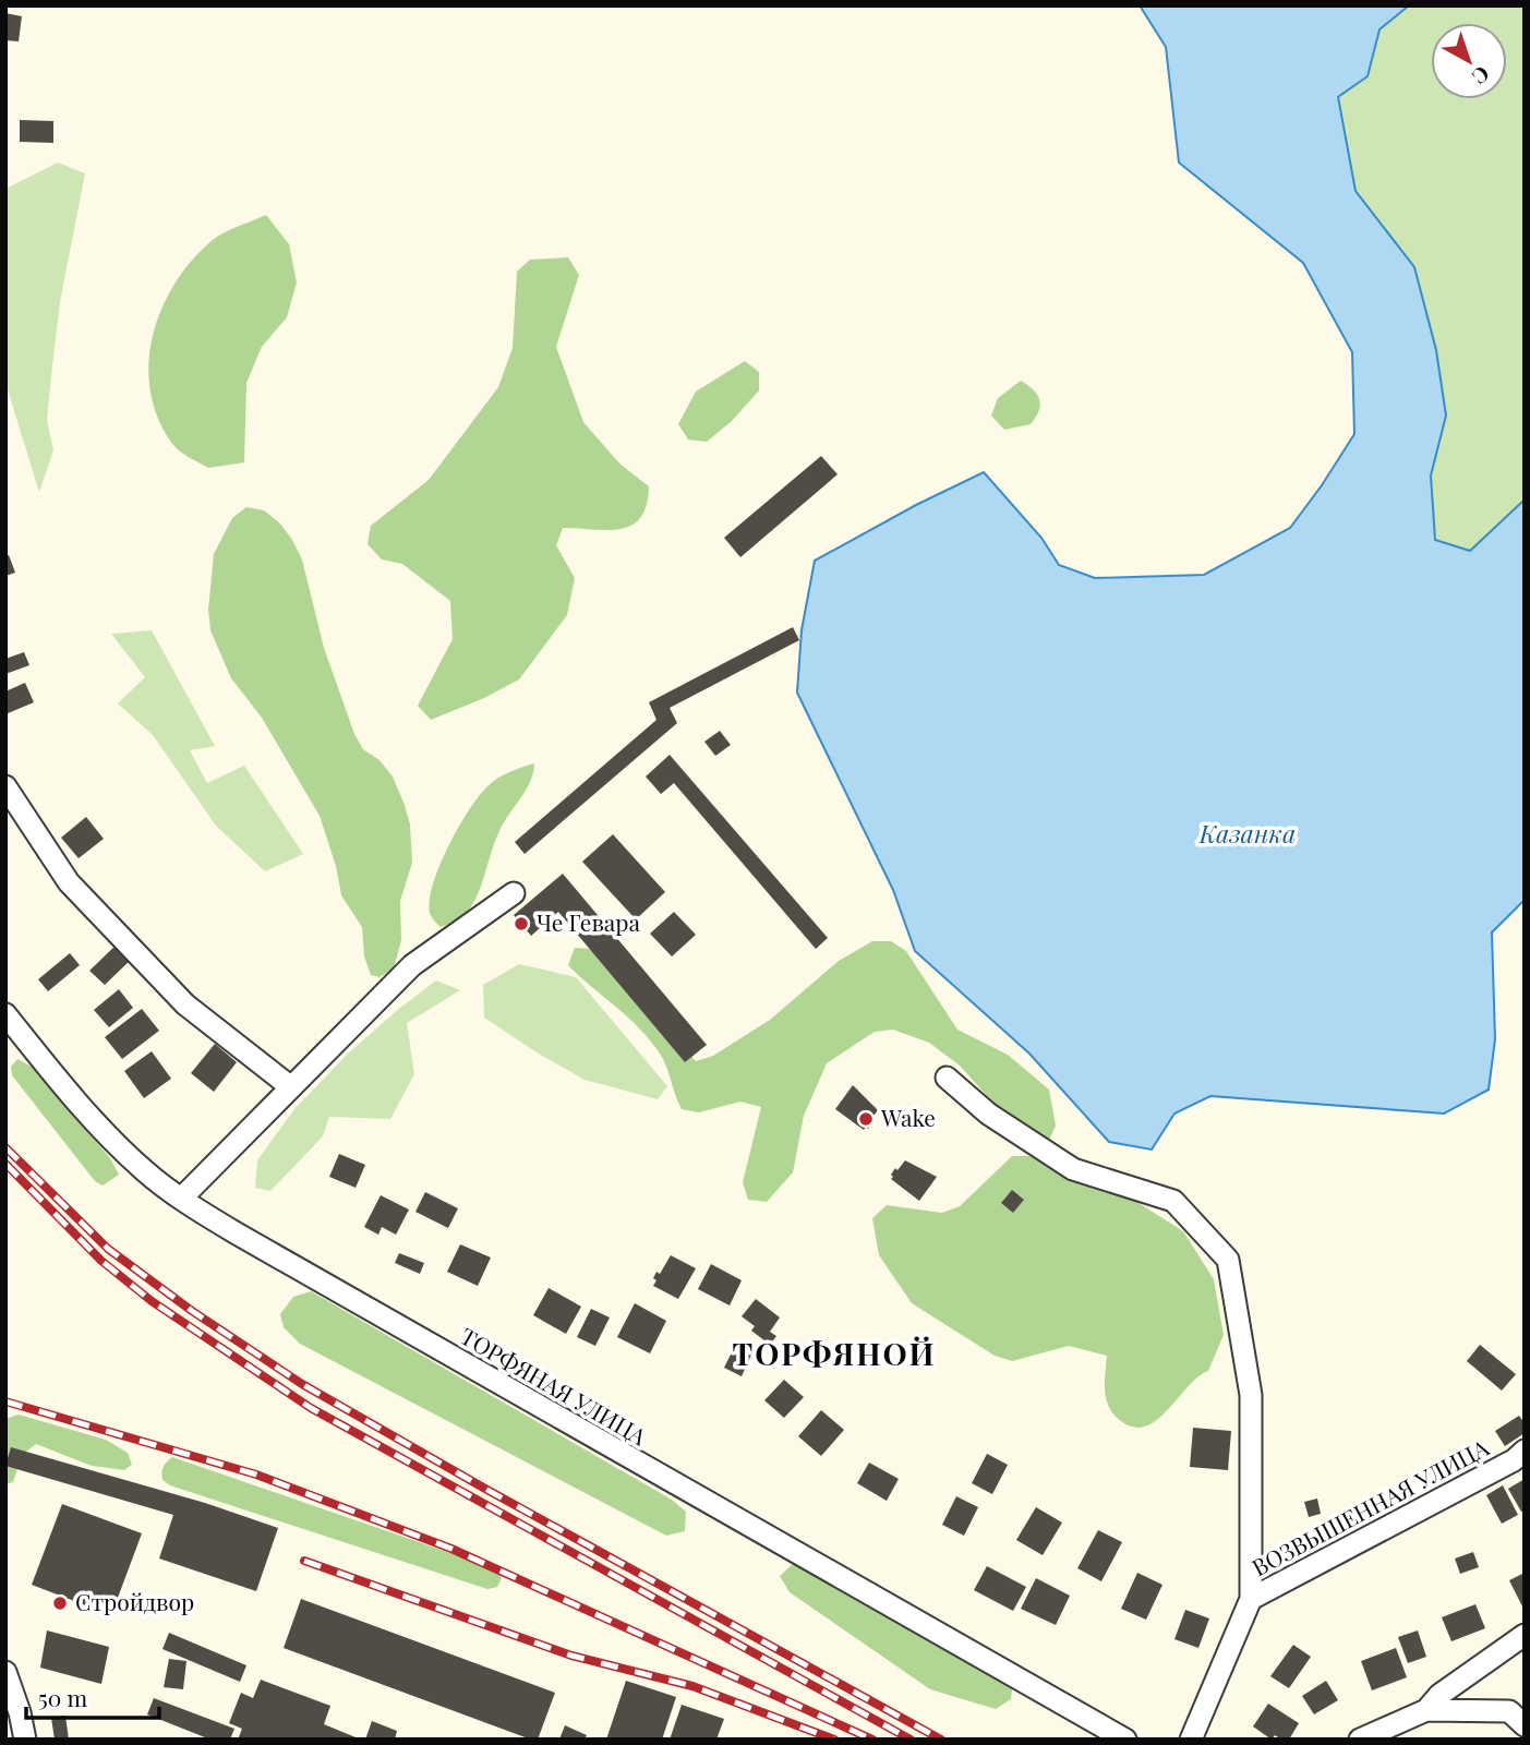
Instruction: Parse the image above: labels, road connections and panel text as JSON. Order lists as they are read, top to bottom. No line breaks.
{"streets":{"street":["ТОРФЯНАЯ УЛИЦА","ВОЗВЫШЕННАЯ УЛИЦА"]},"districts":["ТОРФЯНОЙ"],"water":["Казанка"],"places":["Че Гевара","Wake","Стройдвор"],"scale_bar":"50 m","north":"bottom right"}
